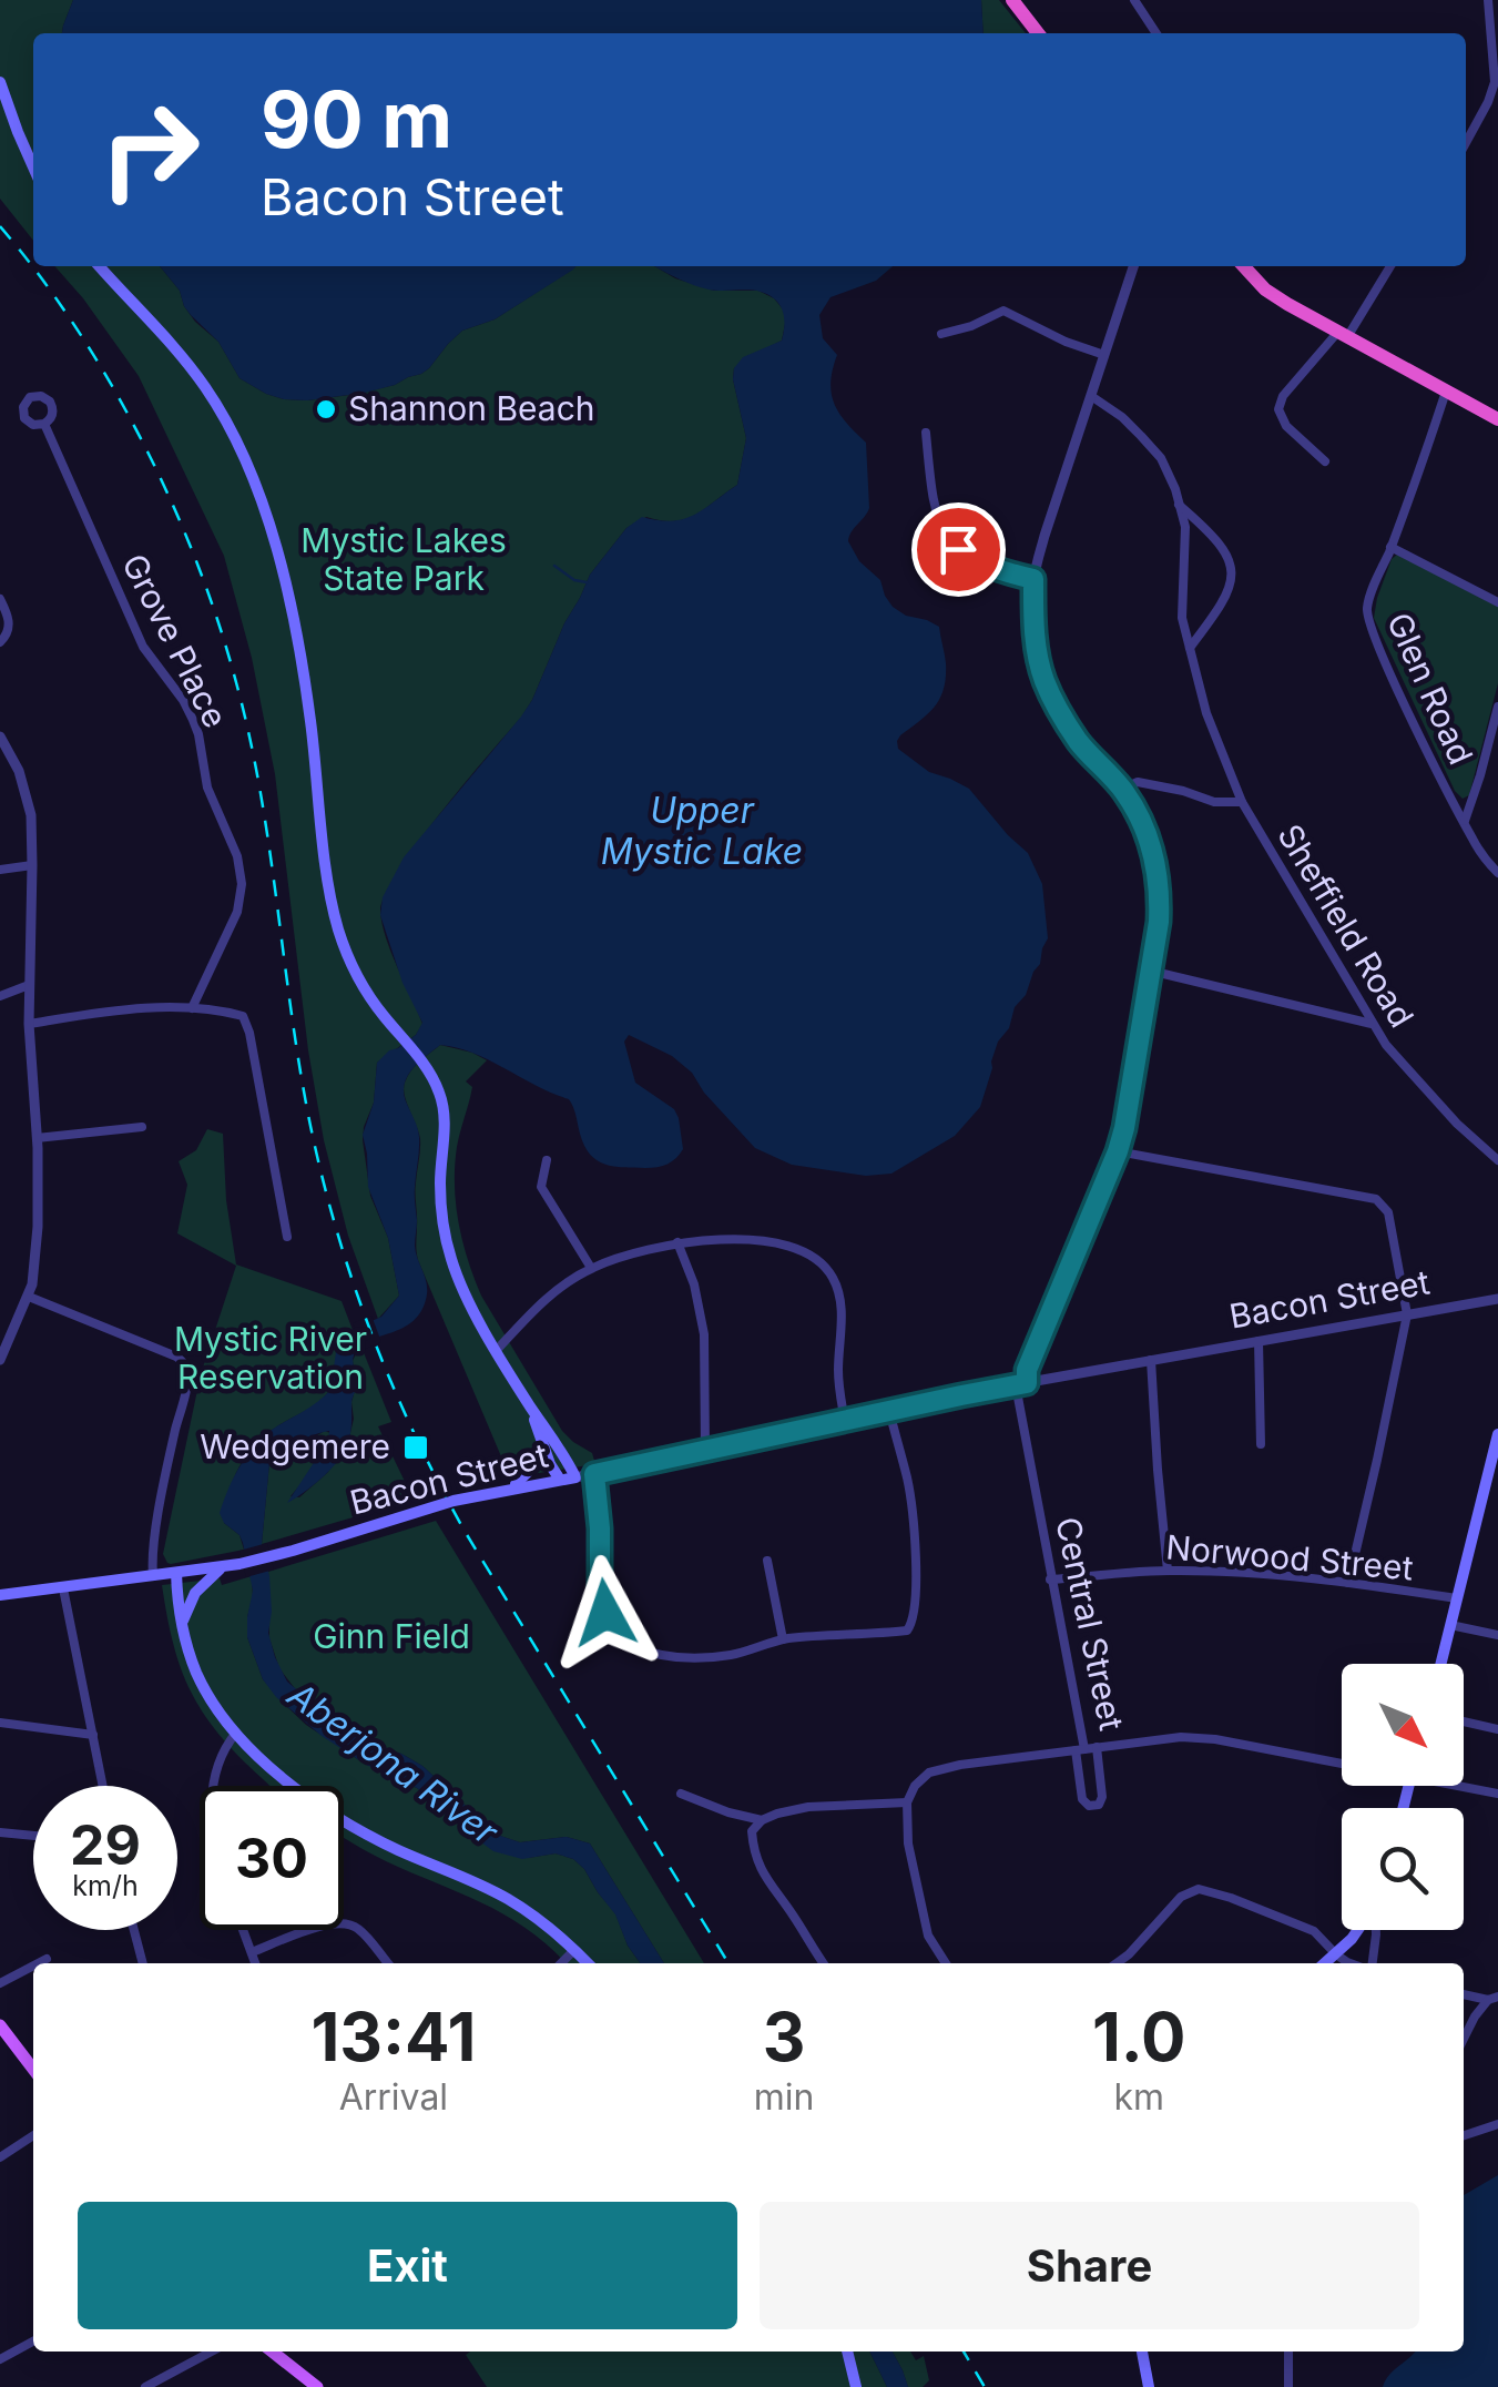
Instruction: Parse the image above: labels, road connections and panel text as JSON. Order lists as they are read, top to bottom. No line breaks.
{"streets":{"main road":["Bacon Street"],"street":["Grove Place","Glen Road","Sheffield Road","Norwood Street","Central Street"]},"crossings":[["Bacon Street","Central Street"],["Norwood Street","Central Street"]],"water":["Upper Mystic Lake","Aberjona River"],"parks":["Mystic Lakes State Park","Mystic River Reservation","Ginn Field"],"places":{"other":["Shannon Beach"],"transit":["Wedgemere"]},"north":"bottom right","page":{"turn":["90 m","Bacon Street"],"speed":"29 km/h","limit":"30","eta":["13:41","Arrival","3","min","1.0","km"],"buttons":["Exit","Share"]}}
